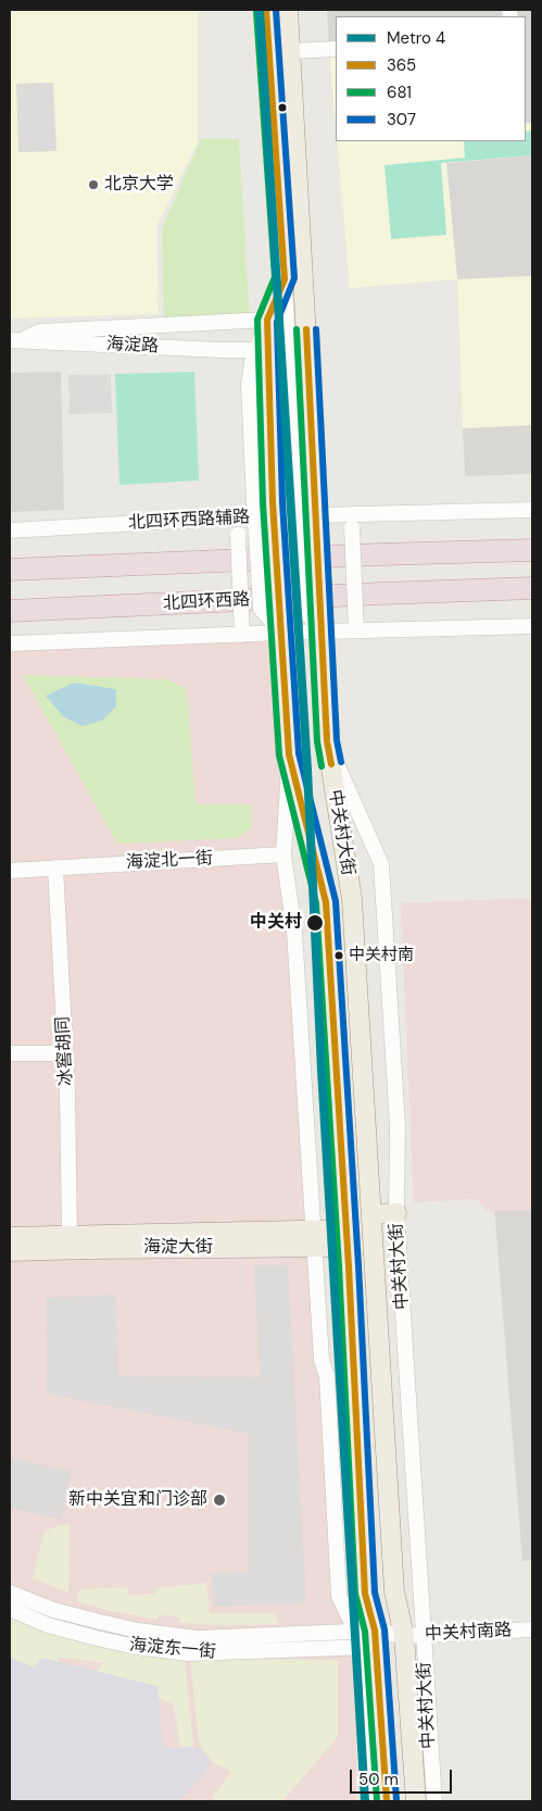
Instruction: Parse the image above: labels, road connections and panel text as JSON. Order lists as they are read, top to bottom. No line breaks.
{"streets":{"highway":["北四环西路"],"main road":["中关村大街","海淀大街"],"street":["海淀路","北四环西路辅路","海淀北一街","冰窖胡同","中关村南路","海淀东一街"]},"crossings":[["海淀路","中关村大街"],["北四环西路辅路","中关村大街"],["中关村大街","海淀大街"],["中关村大街","中关村南路"],["中关村大街","海淀东一街"],["海淀北一街","冰窖胡同"],["冰窖胡同","海淀大街"],["中关村南路","海淀东一街"]],"places":["北京大学","中关村","中关村南","新中关宜和门诊部"],"lines":["metro line 4","transit line 365","transit line 307","transit line 681"],"legend":["Metro 4","365","681","307"],"scale_bar":"50 m"}
